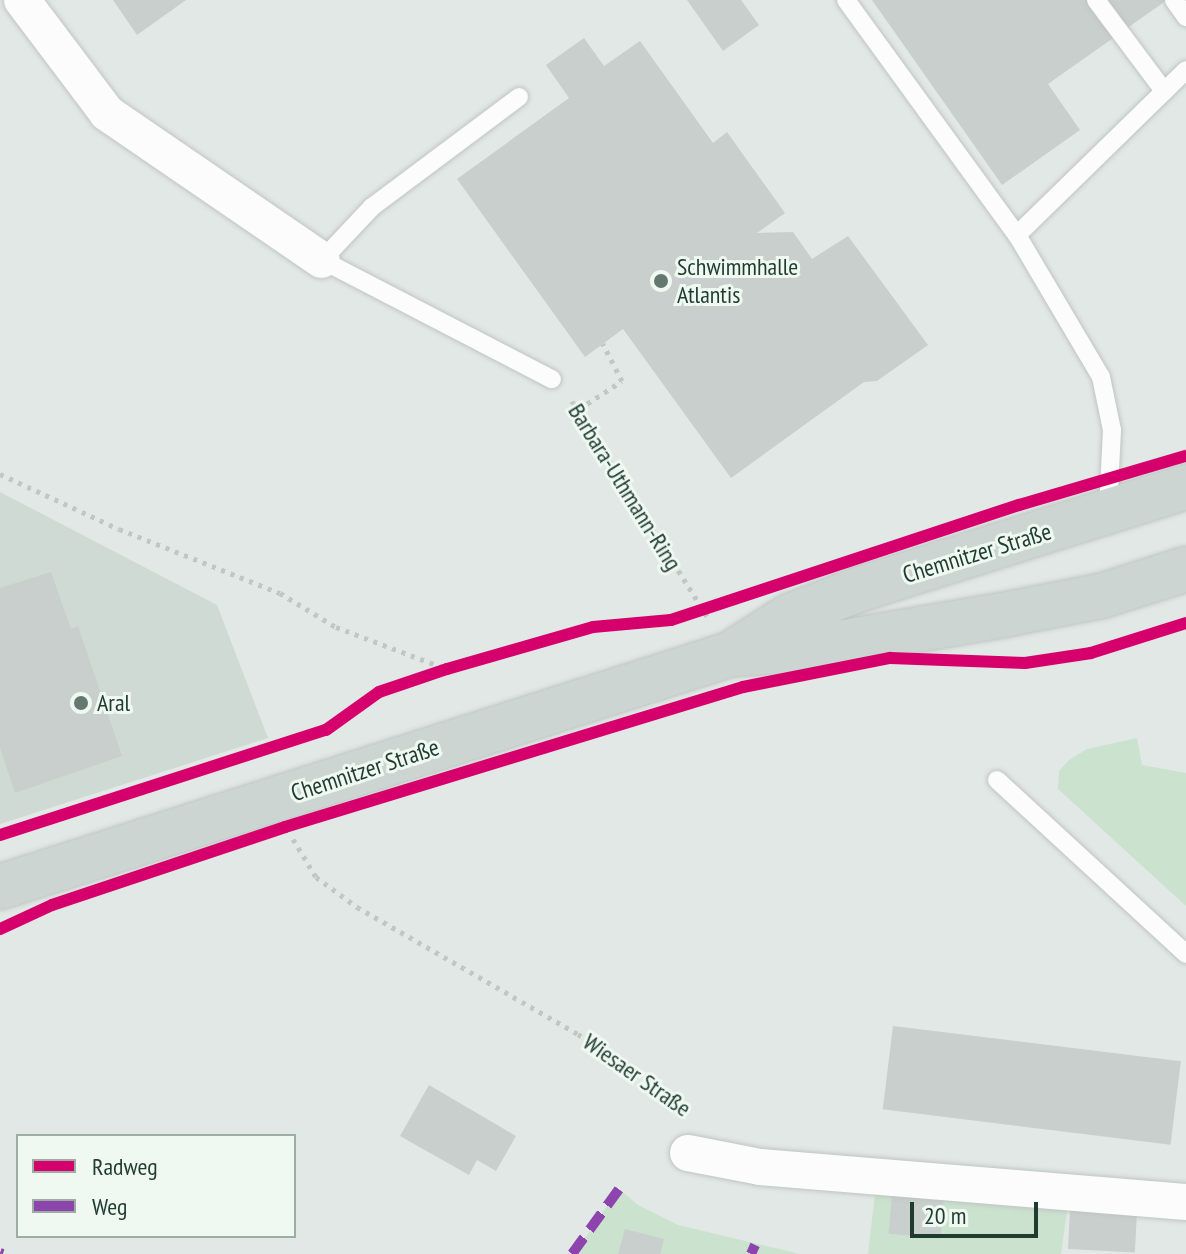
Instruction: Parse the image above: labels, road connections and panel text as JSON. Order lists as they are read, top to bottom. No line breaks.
{"streets":{"main road":["Chemnitzer Straße"],"street":["Barbara-Uthmann-Ring","Wiesaer Straße"]},"crossings":[["Barbara-Uthmann-Ring","Chemnitzer Straße"],["Chemnitzer Straße","Wiesaer Straße"]],"places":["Schwimmhalle Atlantis","Aral"],"legend":["Radweg","Weg"],"scale_bar":"20 m"}
